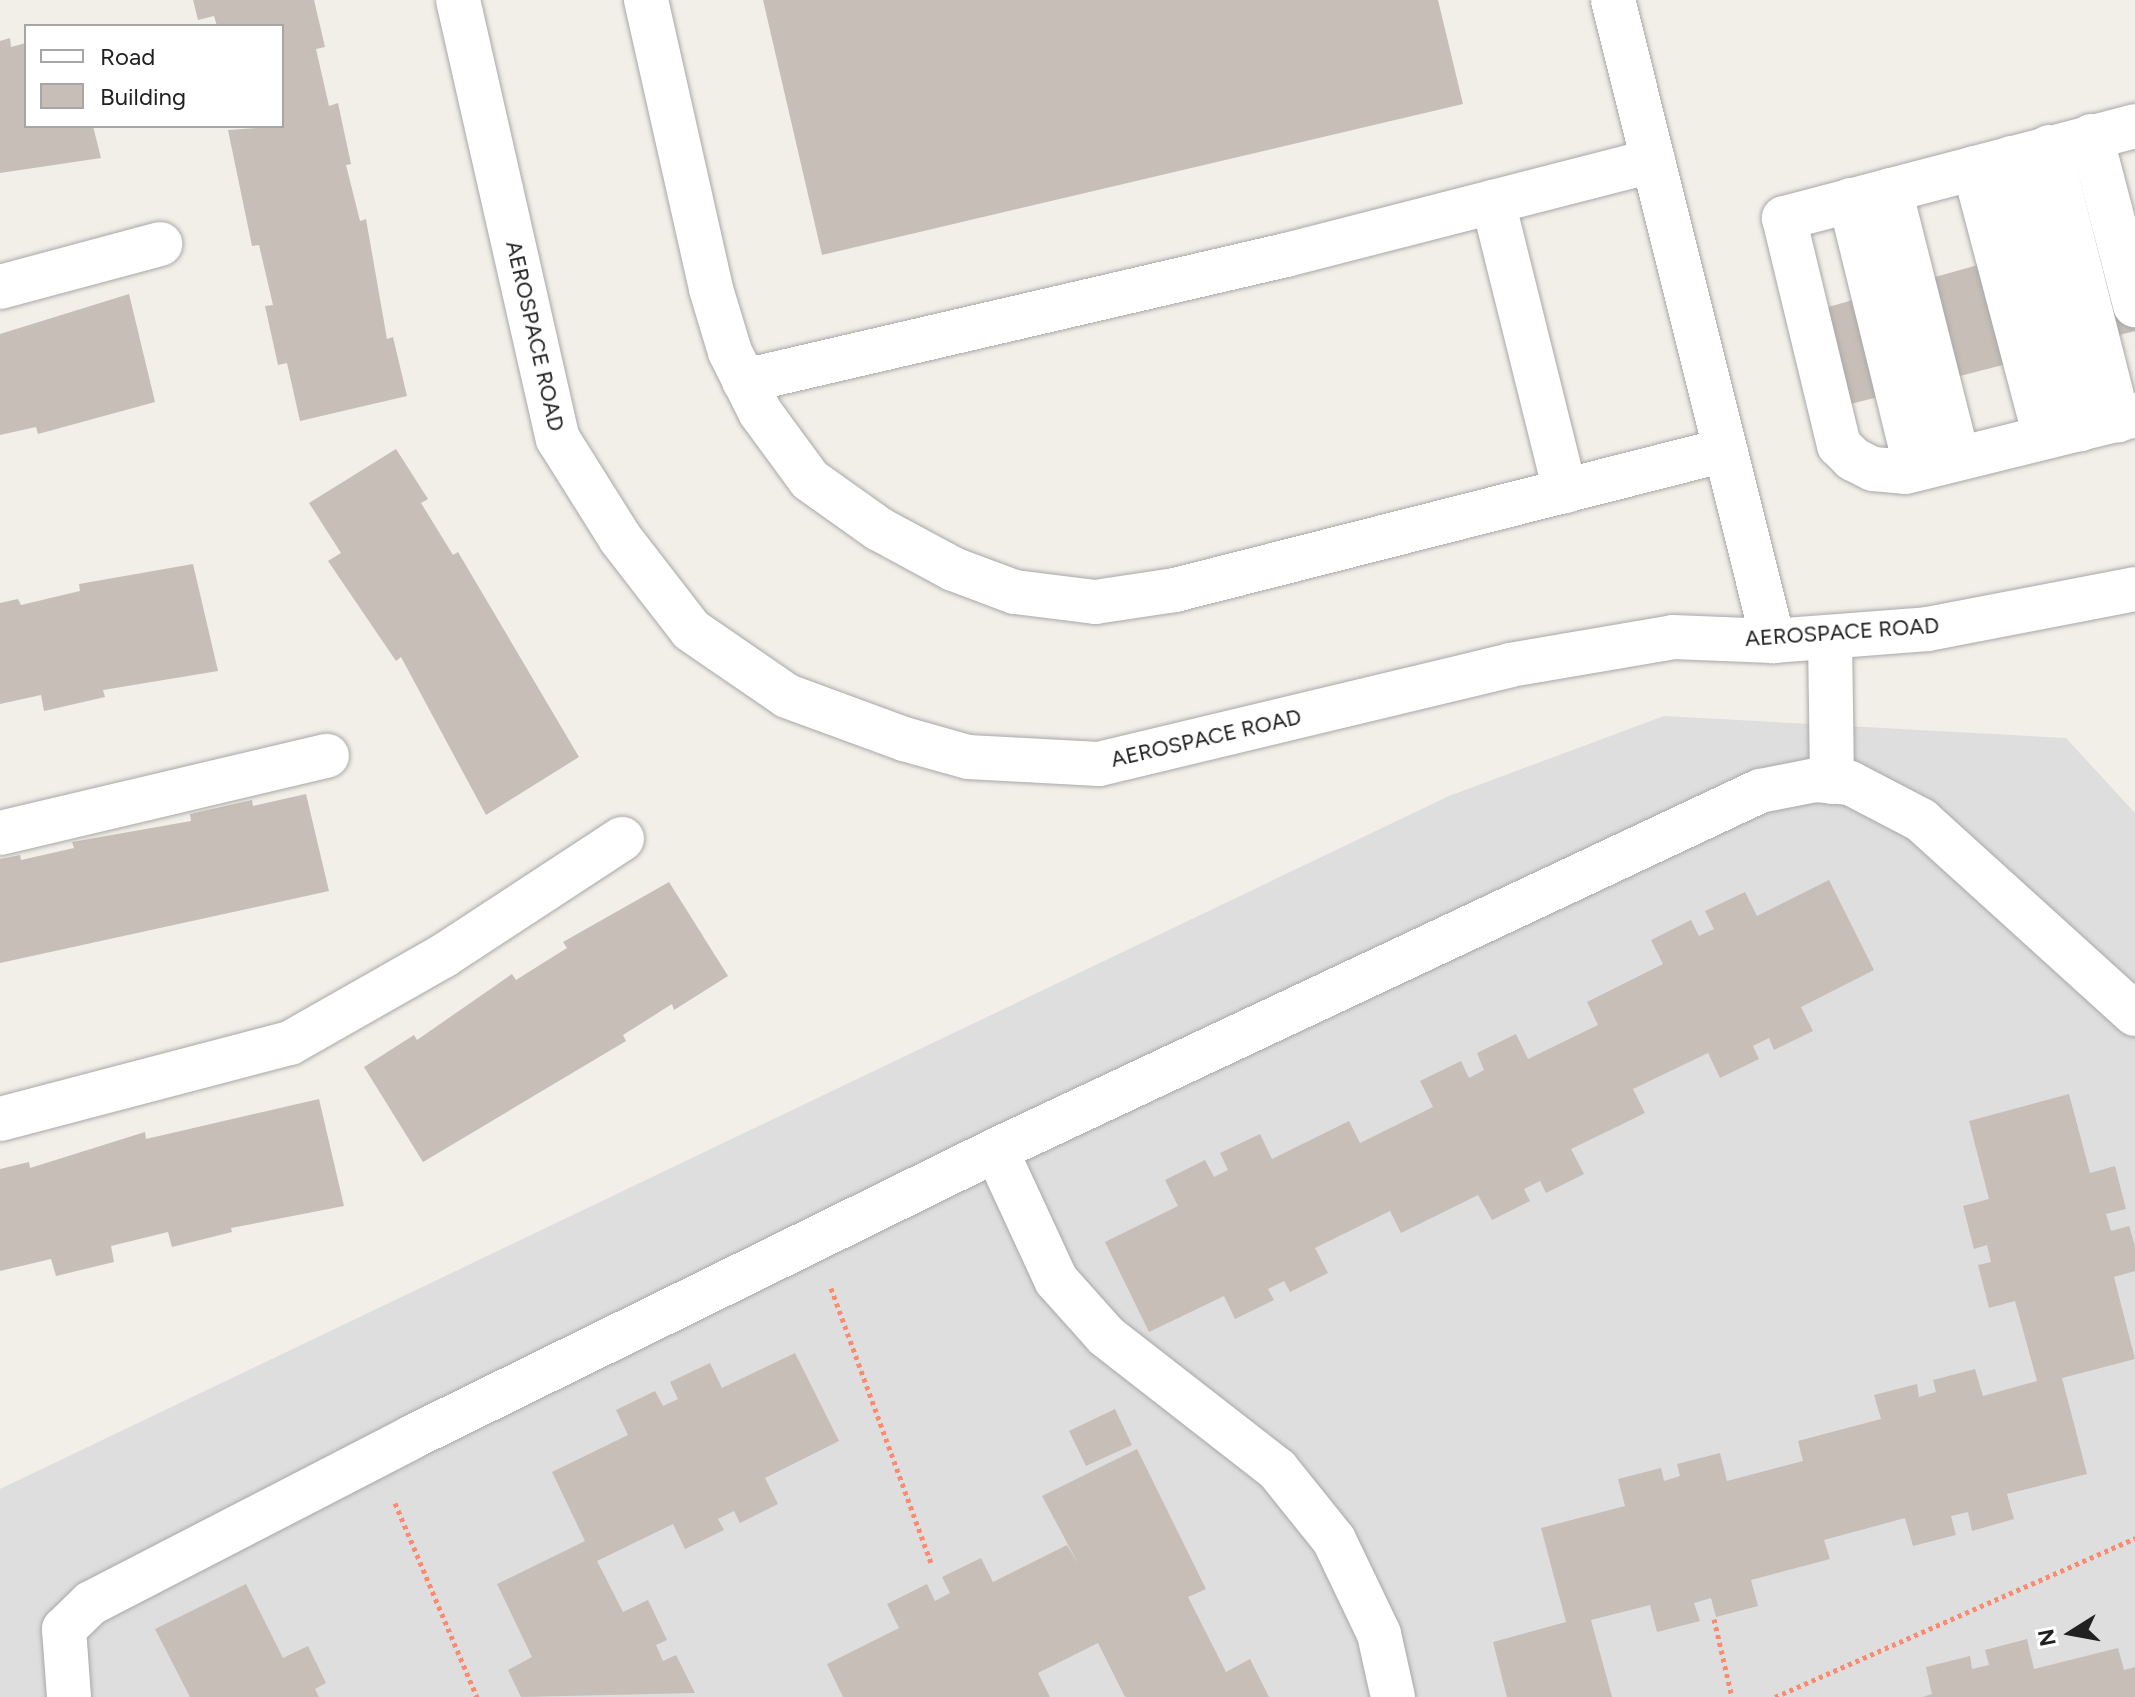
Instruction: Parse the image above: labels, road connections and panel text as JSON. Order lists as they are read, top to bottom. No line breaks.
{"streets":{"street":["AEROSPACE ROAD"]},"legend":["Road","Building"],"north":"left"}
